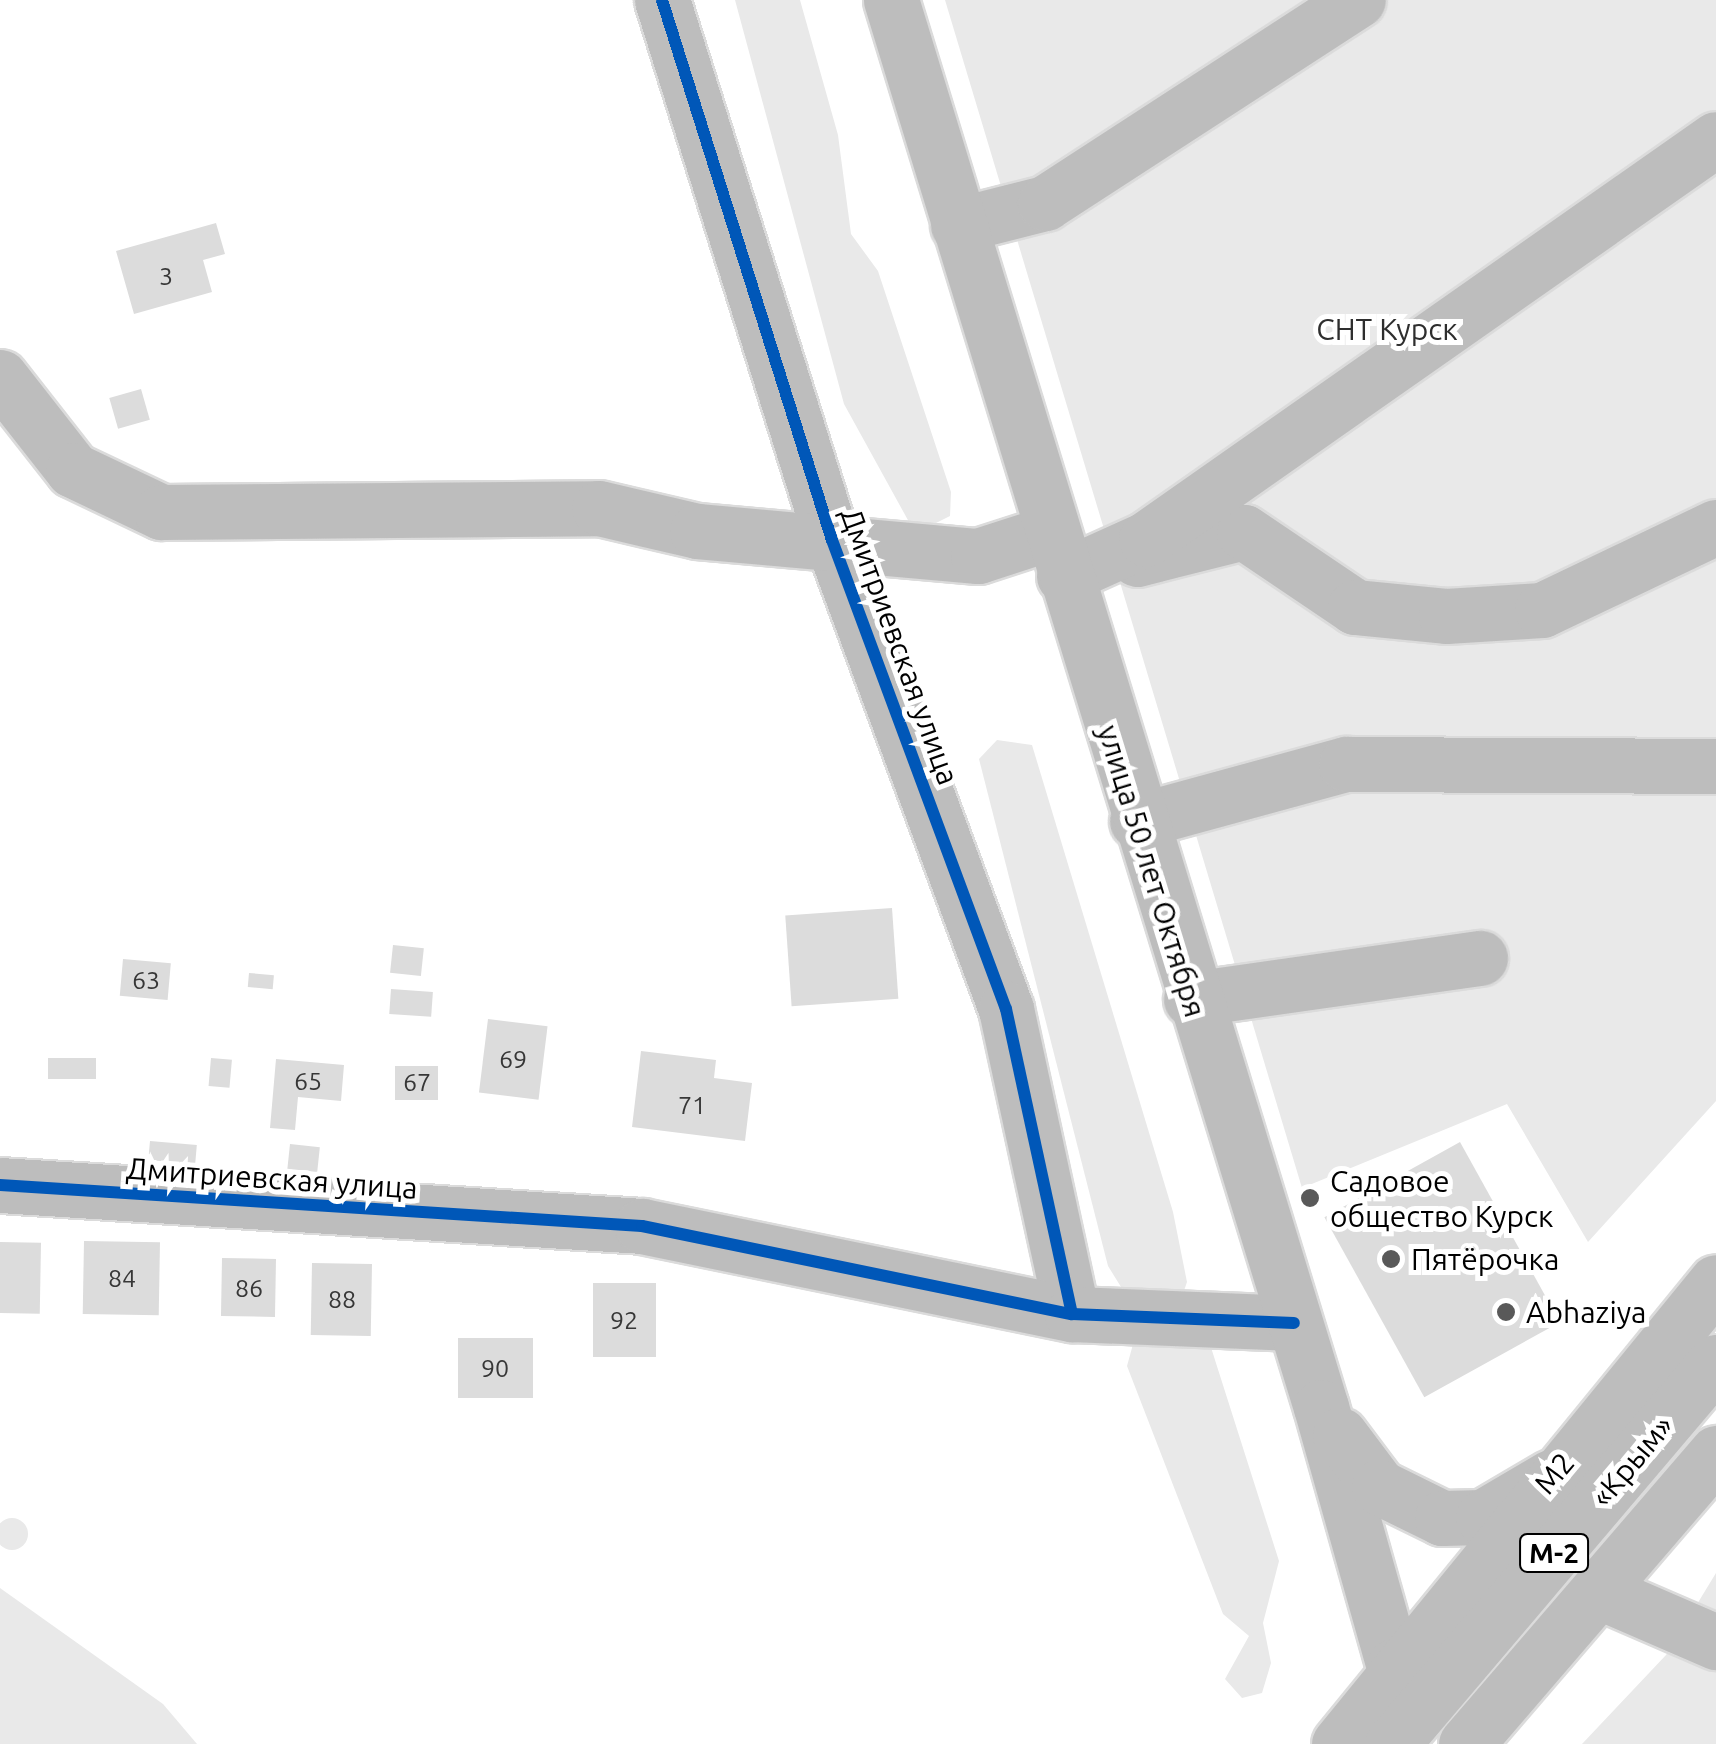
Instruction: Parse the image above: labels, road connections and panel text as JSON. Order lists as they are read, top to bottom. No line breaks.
{"streets":{"main road":["Дмитриевская улица","улица 50 лет Октября","«Крым»","М2","М-2"]},"crossings":[["Дмитриевская улица","улица 50 лет Октября"],["улица 50 лет Октября","«Крым»"],["улица 50 лет Октября","М2"]],"parks":["СНТ Курск"],"places":["Садовое общество Курск","Пятёрочка","Abhaziya"],"house_numbers":["3","63","69","65","67","71","84","86","88","92","90"]}
